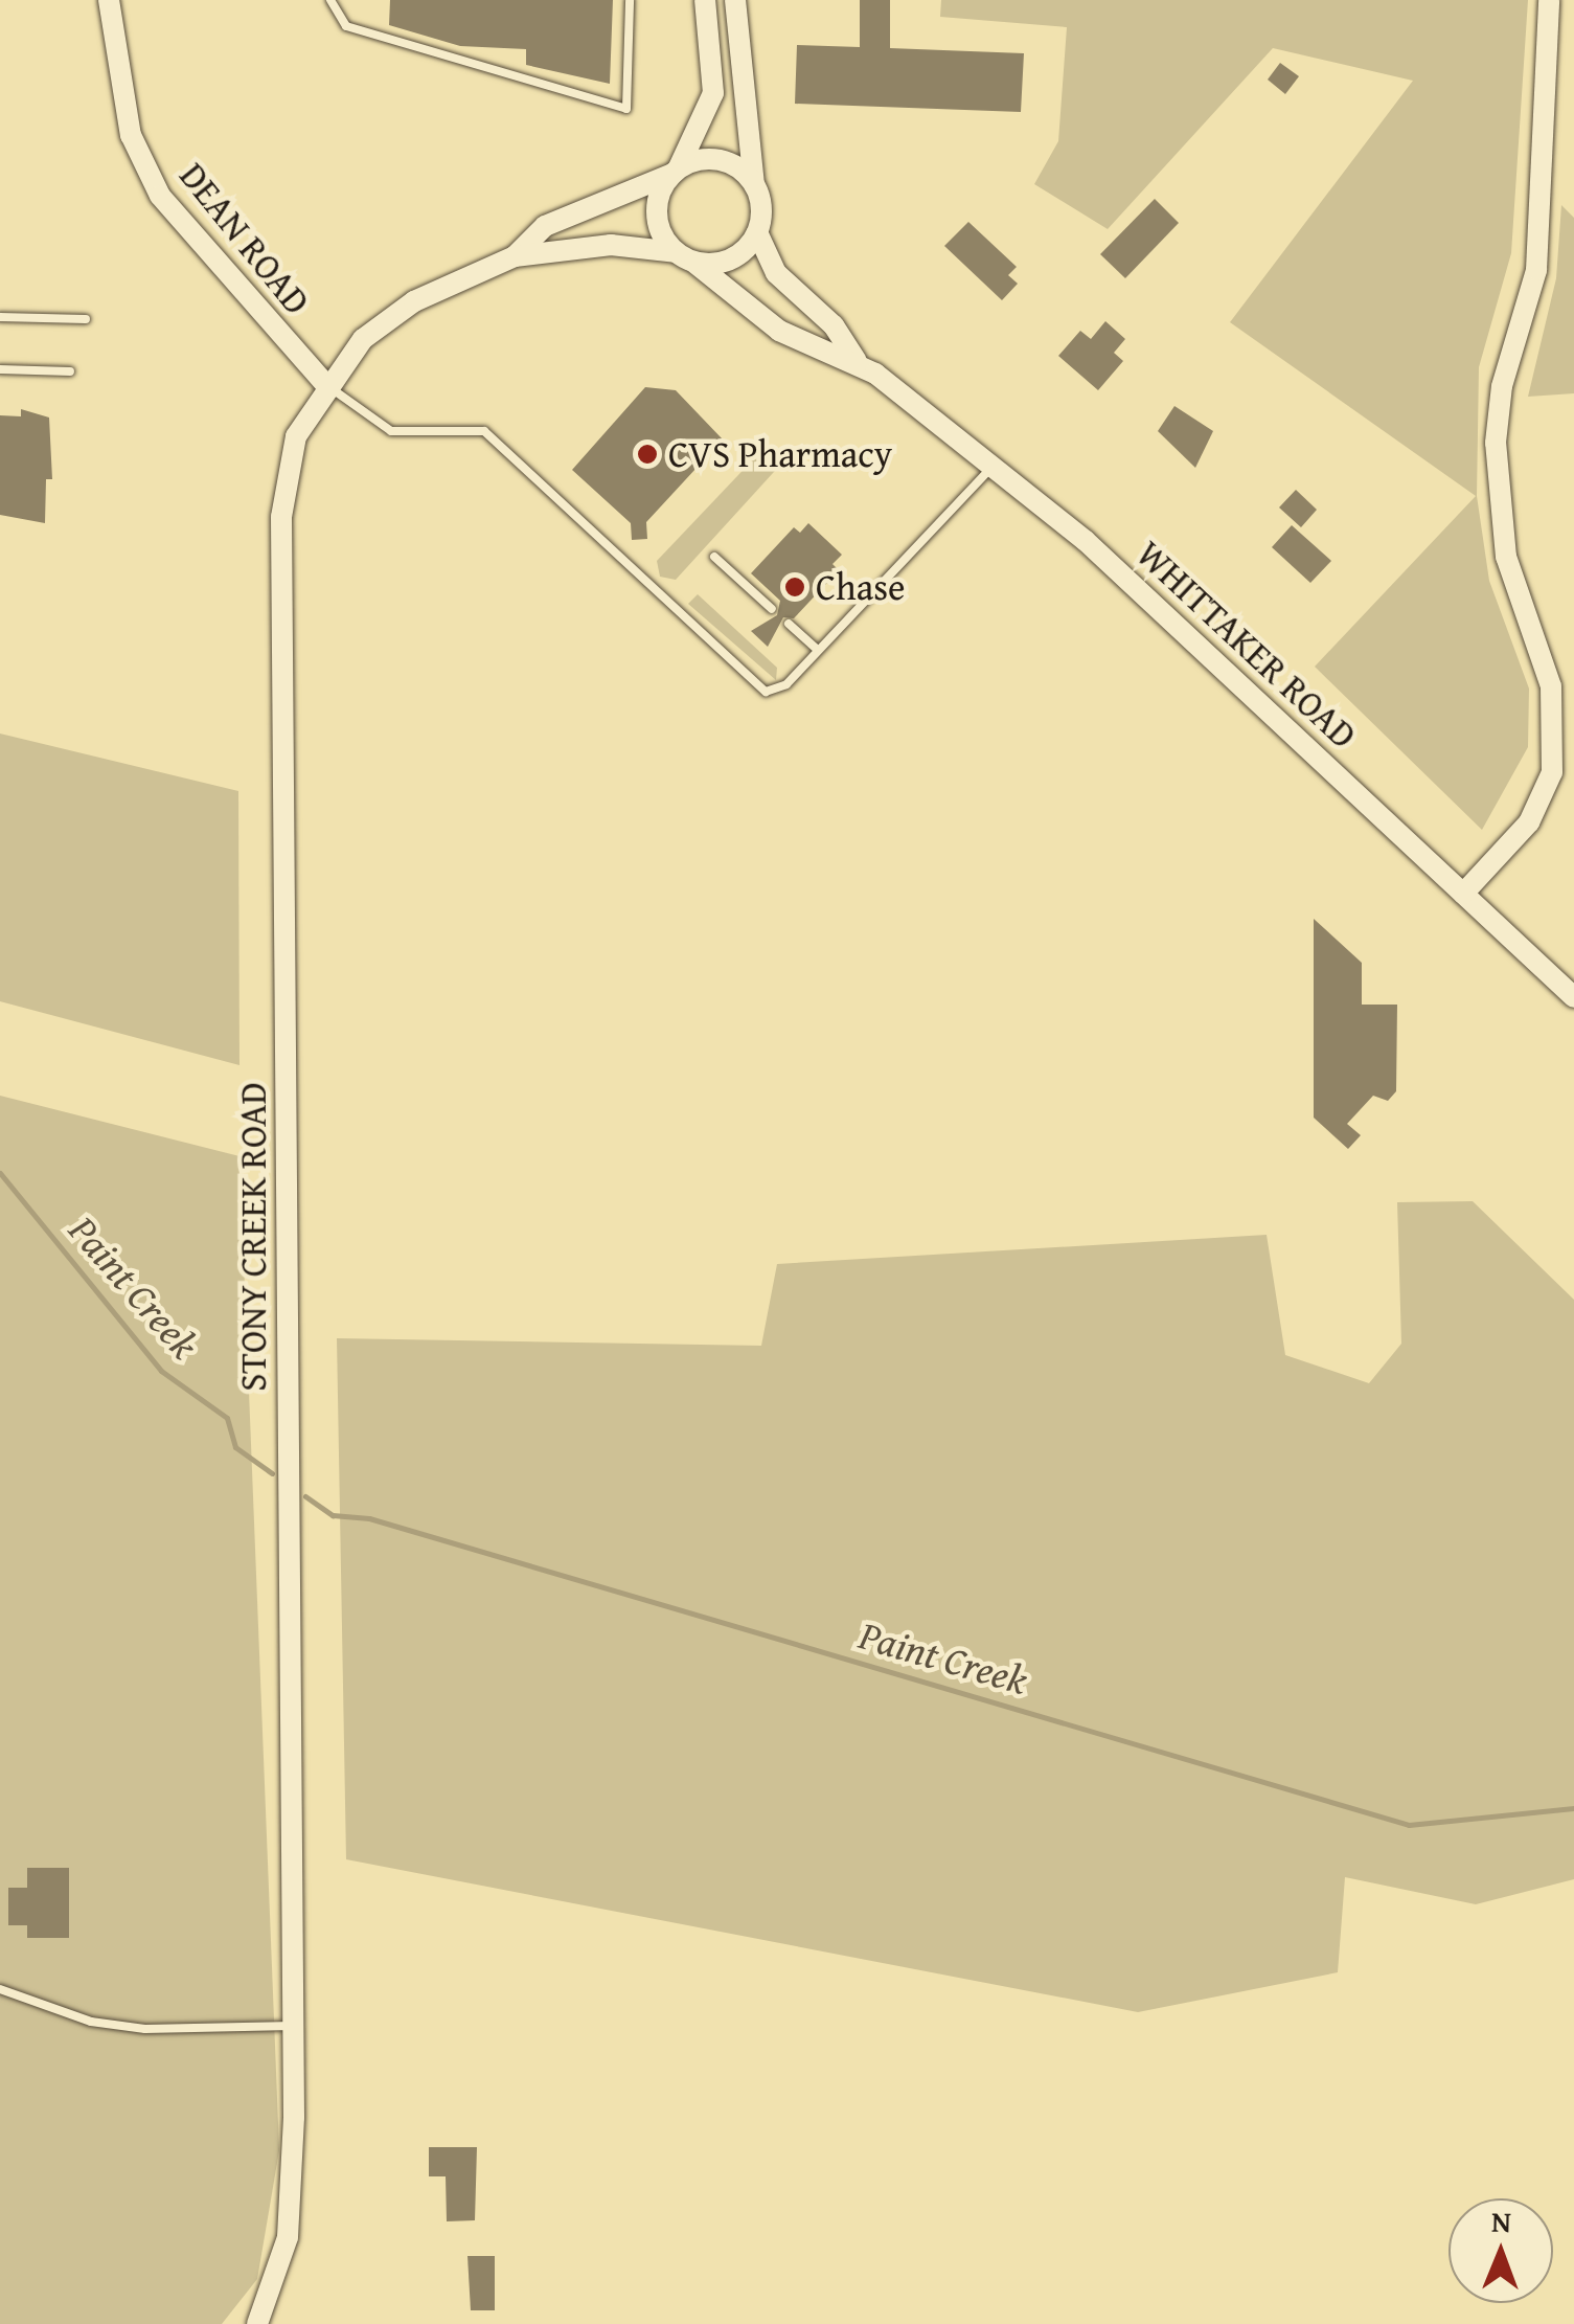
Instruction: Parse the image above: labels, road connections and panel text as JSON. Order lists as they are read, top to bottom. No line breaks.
{"streets":{"main road":["DEAN ROAD","WHITTAKER ROAD","STONY CREEK ROAD"]},"crossings":[["DEAN ROAD","STONY CREEK ROAD"],["WHITTAKER ROAD","STONY CREEK ROAD"]],"water":["Paint Creek"],"places":["CVS Pharmacy","Chase"],"north":"top"}
